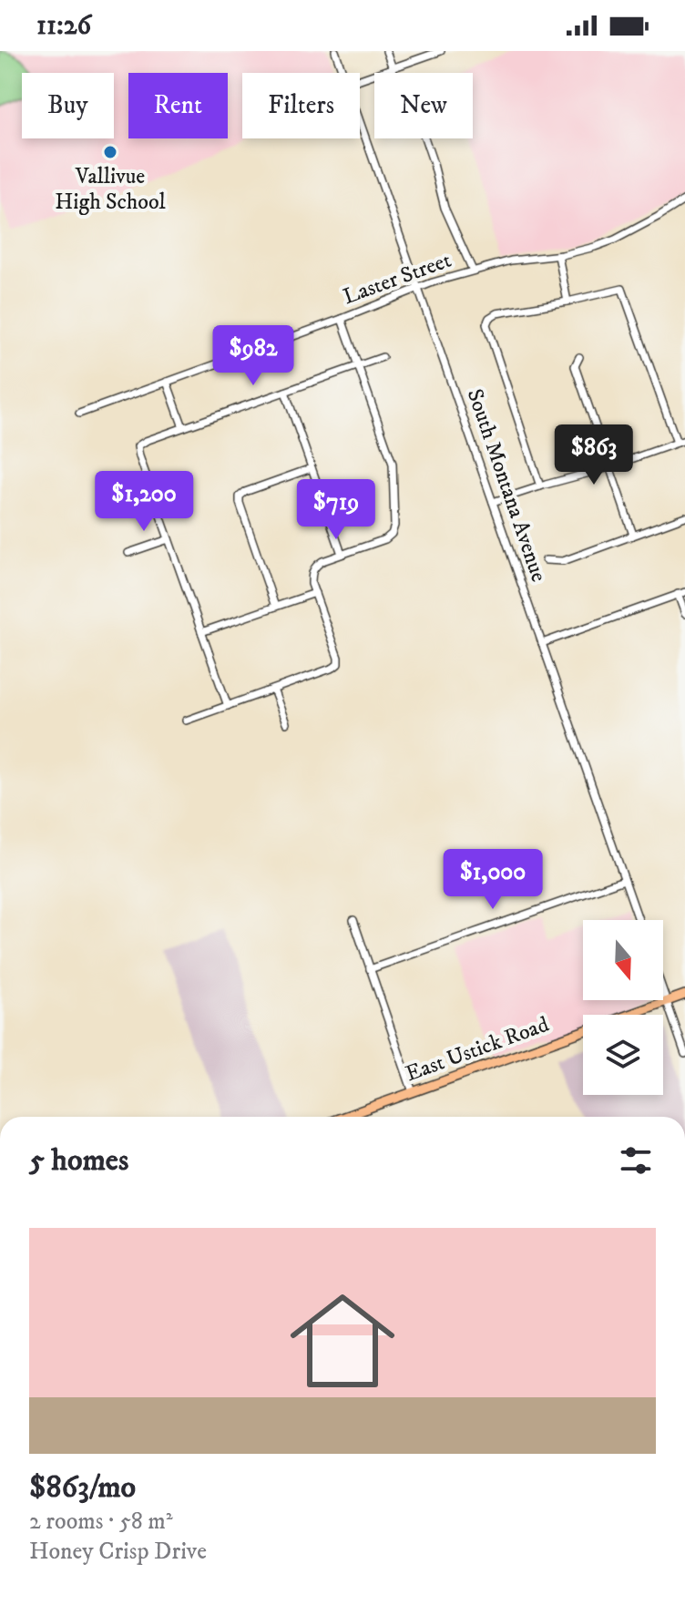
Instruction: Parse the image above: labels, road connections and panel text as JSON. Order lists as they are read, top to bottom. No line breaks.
{"streets":{"main road":["East Ustick Road"],"street":["Laster Street","South Montana Avenue"]},"crossings":[["Laster Street","South Montana Avenue"]],"places":["Vallivue High School"],"north":"bottom","page":{"status":"11:26","chip":["Buy","Rent","Filters","New"],"price":["$982","$863","$1,200","$719","$1,000"],"heading":"5 homes","list":[{"name":"$863/mo","note":"2 rooms · 58 m² · Honey Crisp Drive"}]}}
